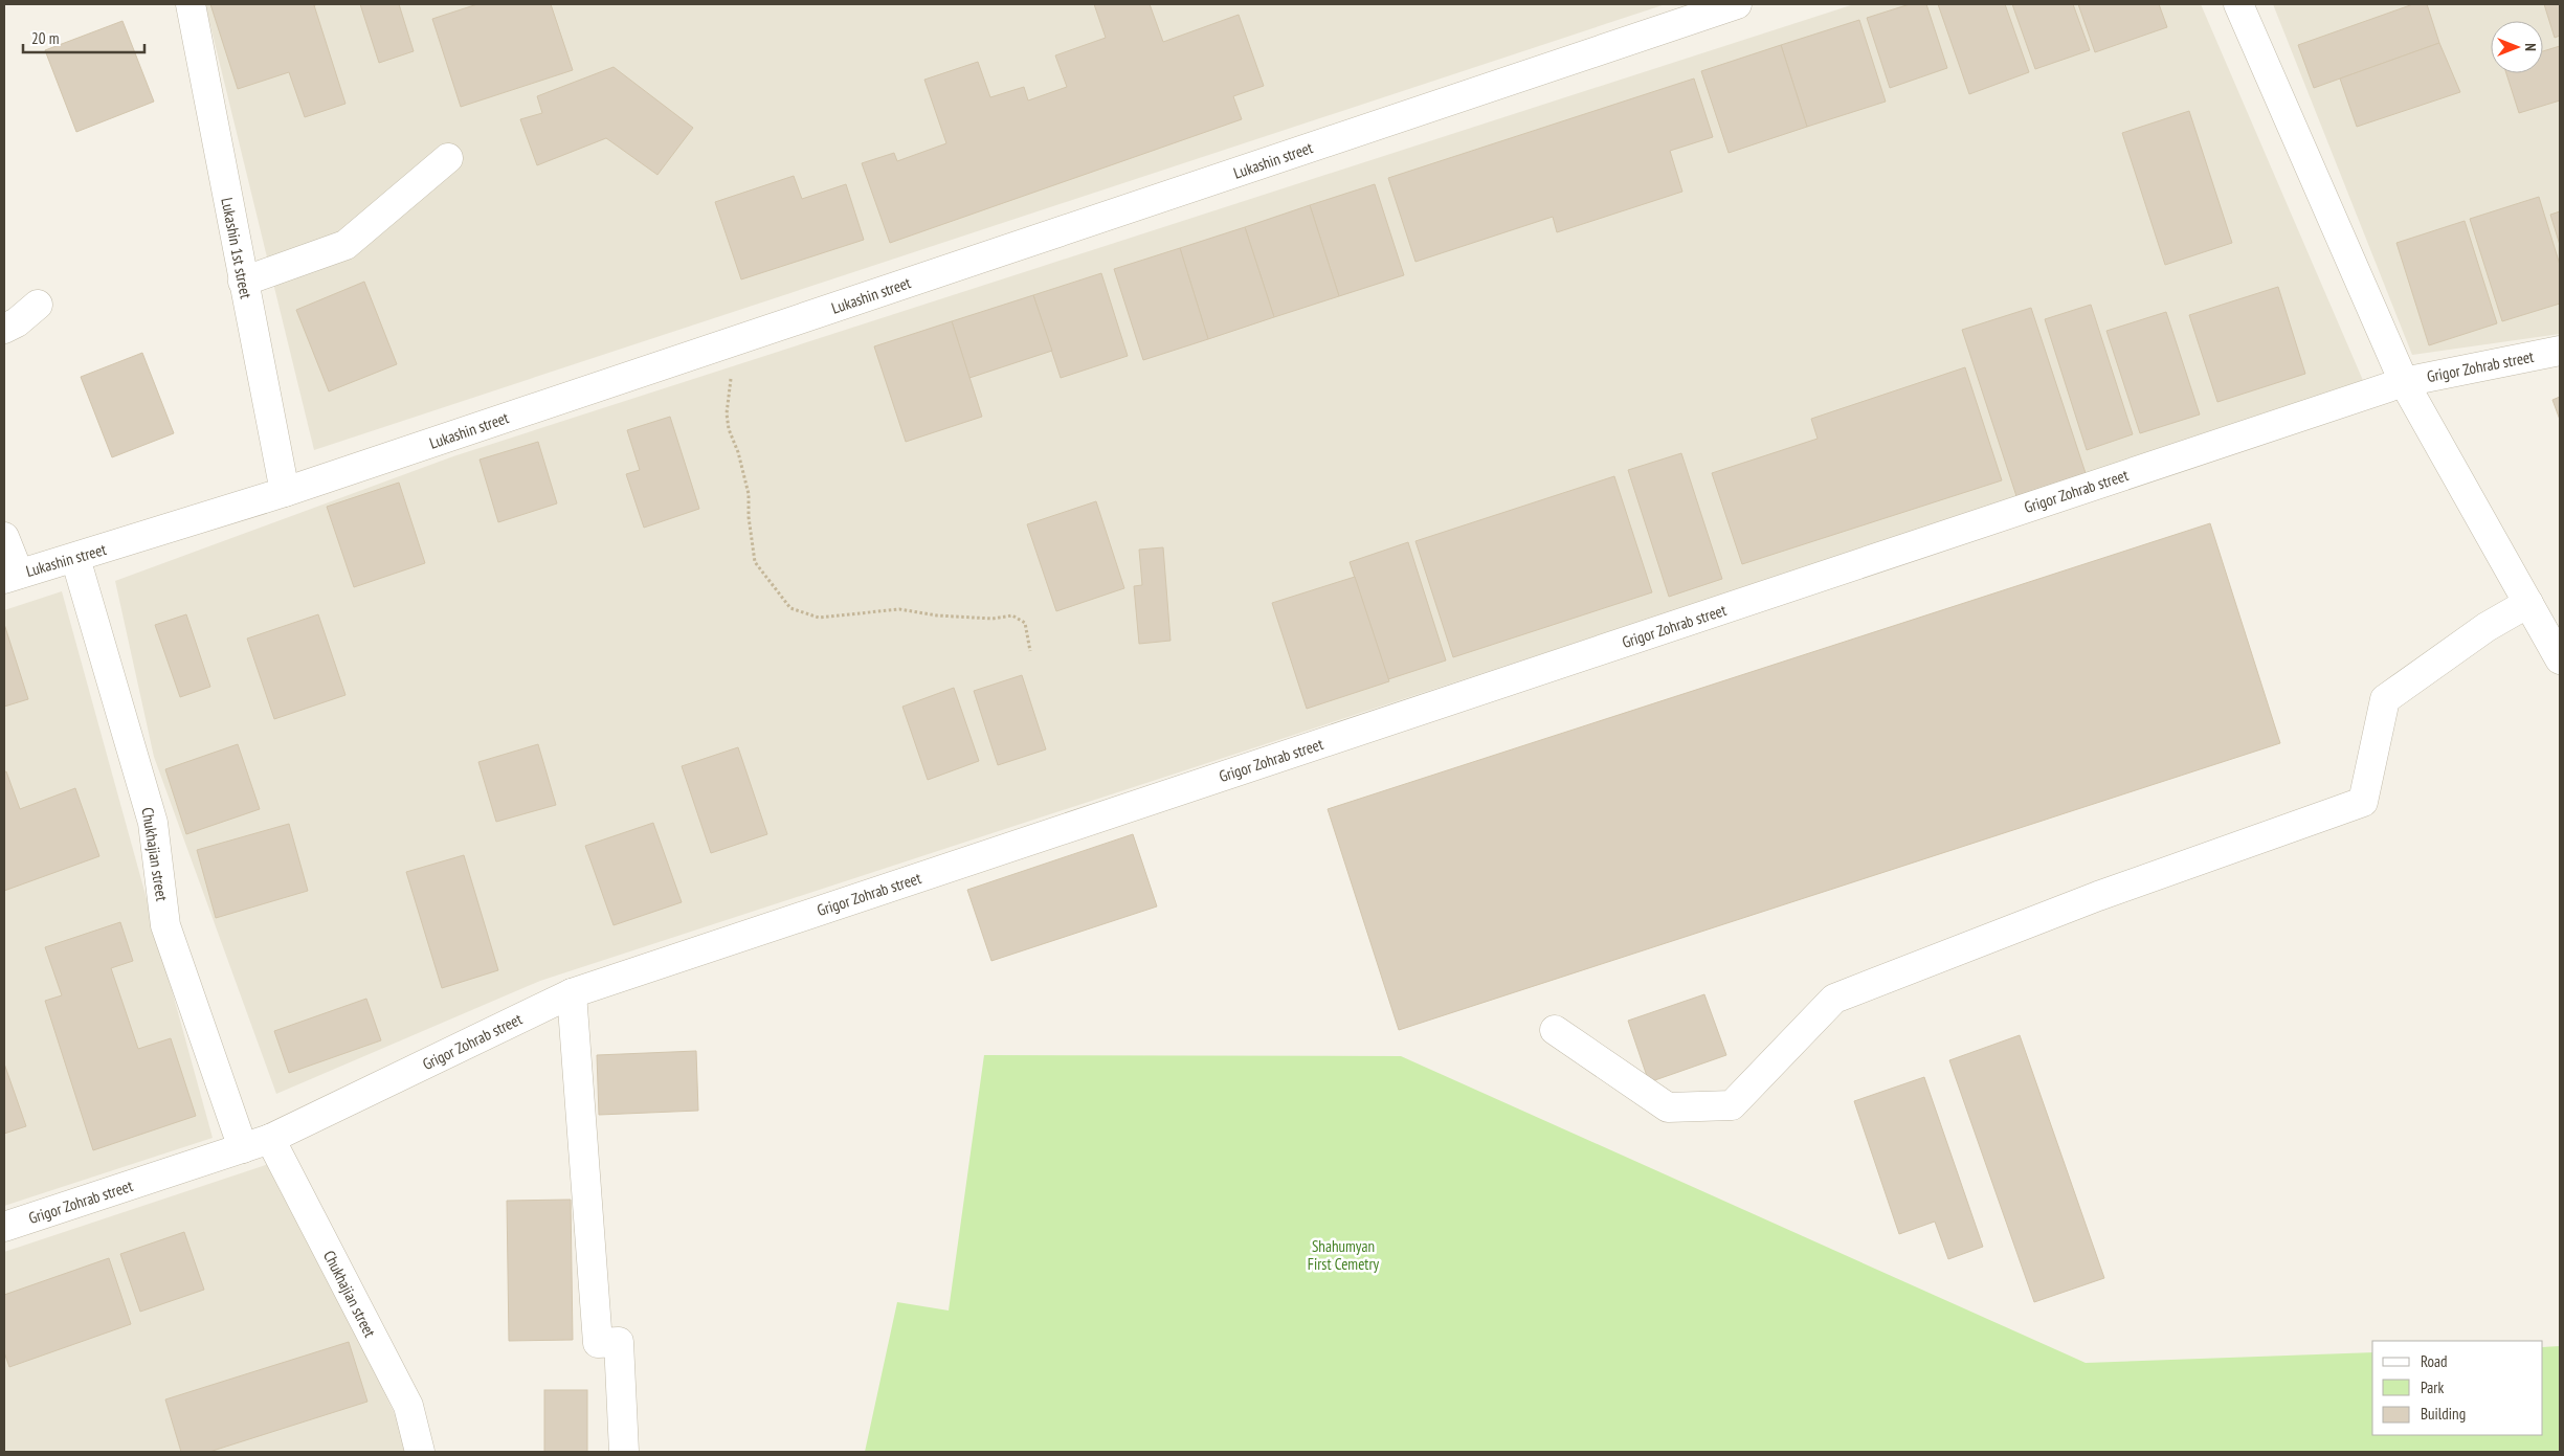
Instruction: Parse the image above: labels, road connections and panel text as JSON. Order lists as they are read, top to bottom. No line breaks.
{"streets":{"street":["Lukashin street","Lukashin 1st street","Grigor Zohrab street","Chukhajian street"]},"crossings":[["Lukashin street","Lukashin 1st street"],["Lukashin street","Chukhajian street"],["Grigor Zohrab street","Chukhajian street"]],"parks":["Shahumyan First Cemetry"],"legend":["Road","Park","Building"],"scale_bar":"20 m","north":"right"}
